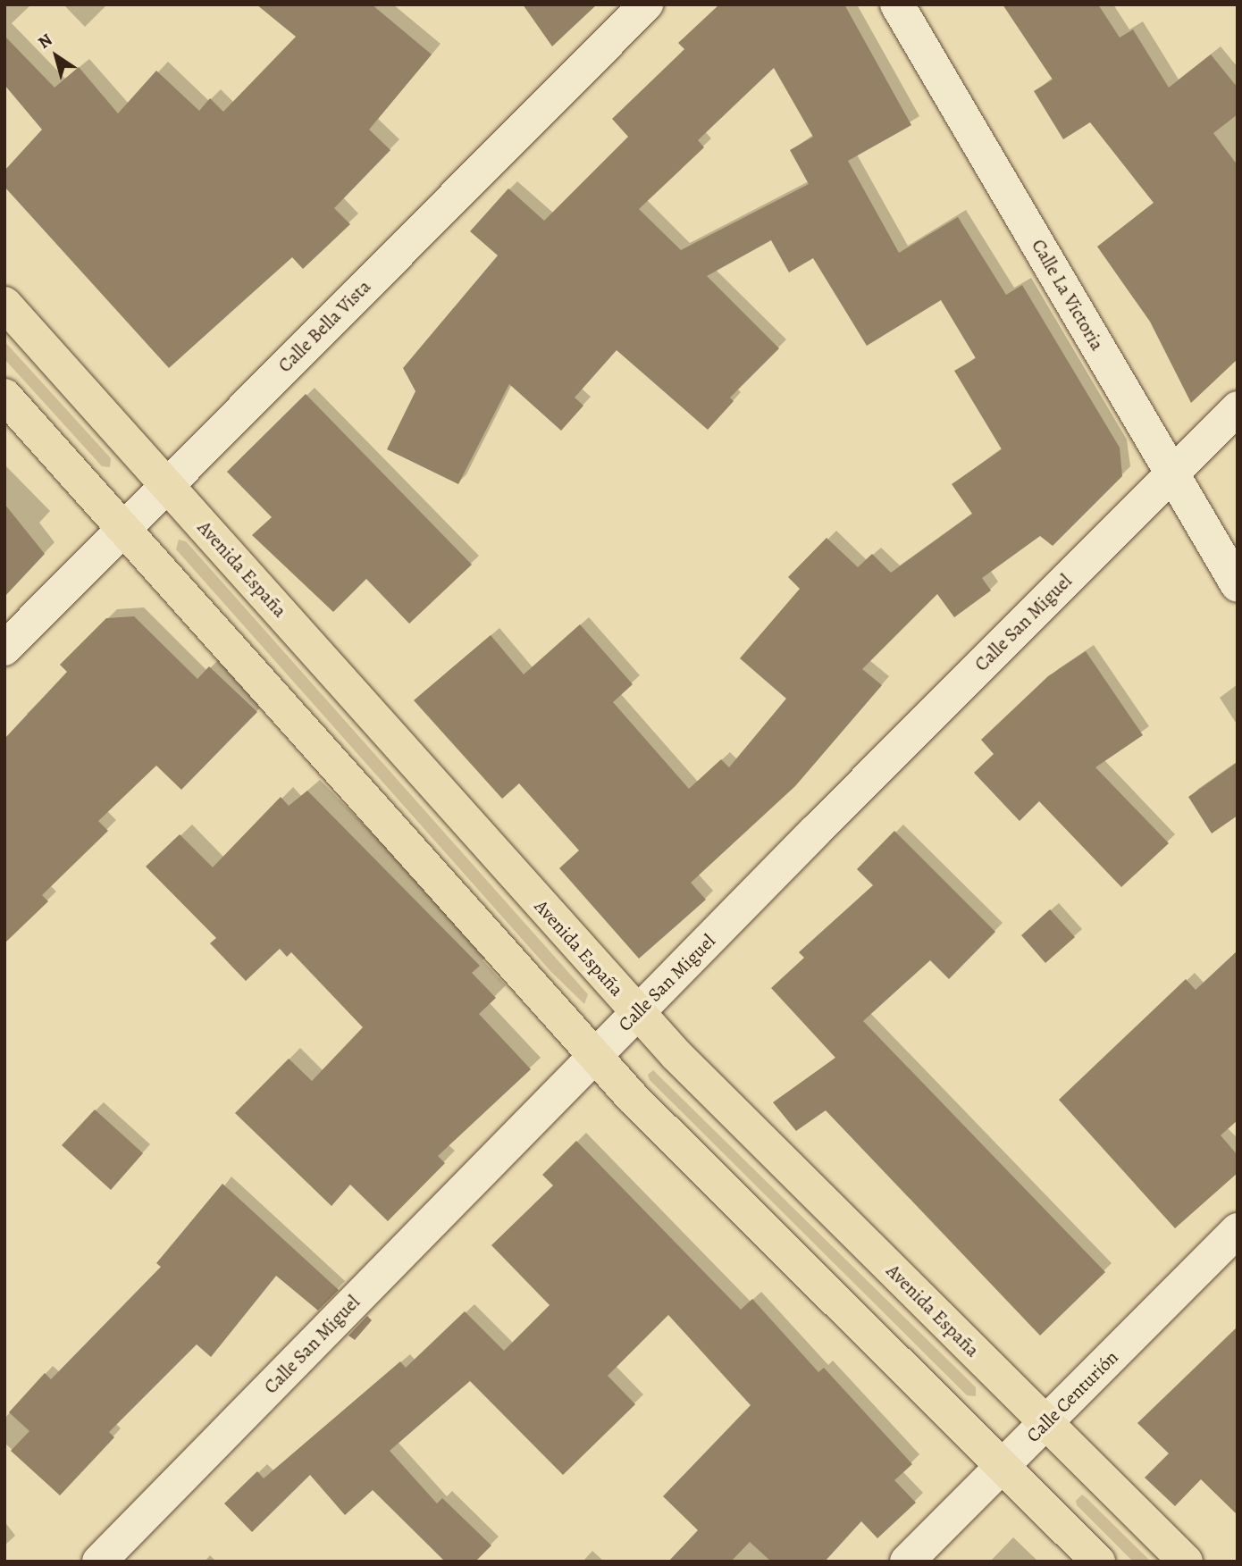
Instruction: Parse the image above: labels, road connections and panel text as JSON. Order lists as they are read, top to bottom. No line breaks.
{"streets":{"main road":["Avenida España"],"street":["Calle La Victoria","Calle Bella Vista","Calle San Miguel","Calle Centurión"]},"crossings":[["Calle La Victoria","Calle San Miguel"],["Calle Bella Vista","Avenida España"],["Avenida España","Calle San Miguel"],["Avenida España","Calle Centurión"]],"north":"top left"}
